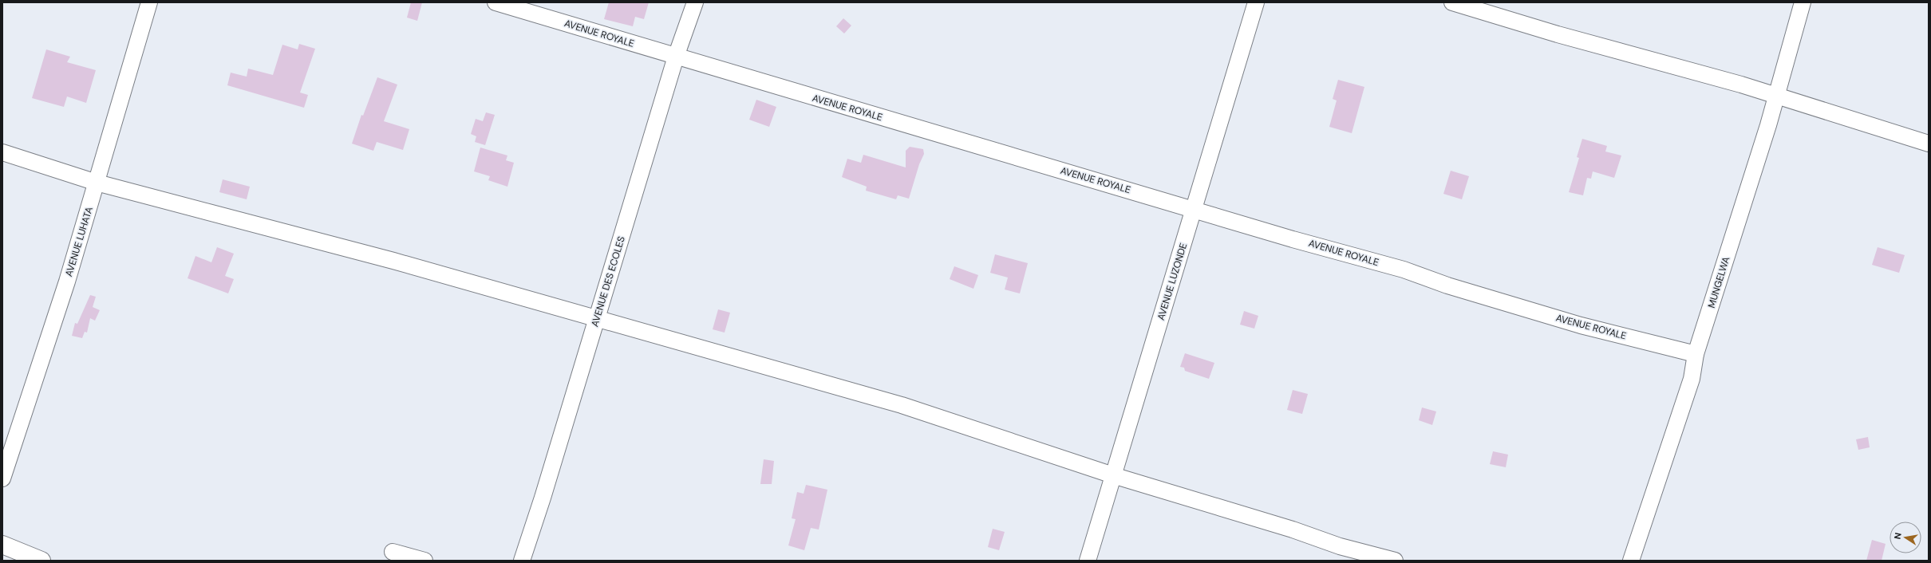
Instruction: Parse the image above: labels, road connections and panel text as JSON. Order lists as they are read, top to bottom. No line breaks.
{"streets":{"street":["AVENUE ROYALE","AVENUE LUHATA","AVENUE DES ECOLES","AVENUE LUZONDE","MUNGELWA"]},"crossings":[["AVENUE ROYALE","AVENUE DES ECOLES"],["AVENUE ROYALE","AVENUE LUZONDE"],["AVENUE ROYALE","MUNGELWA"]],"north":"left"}
